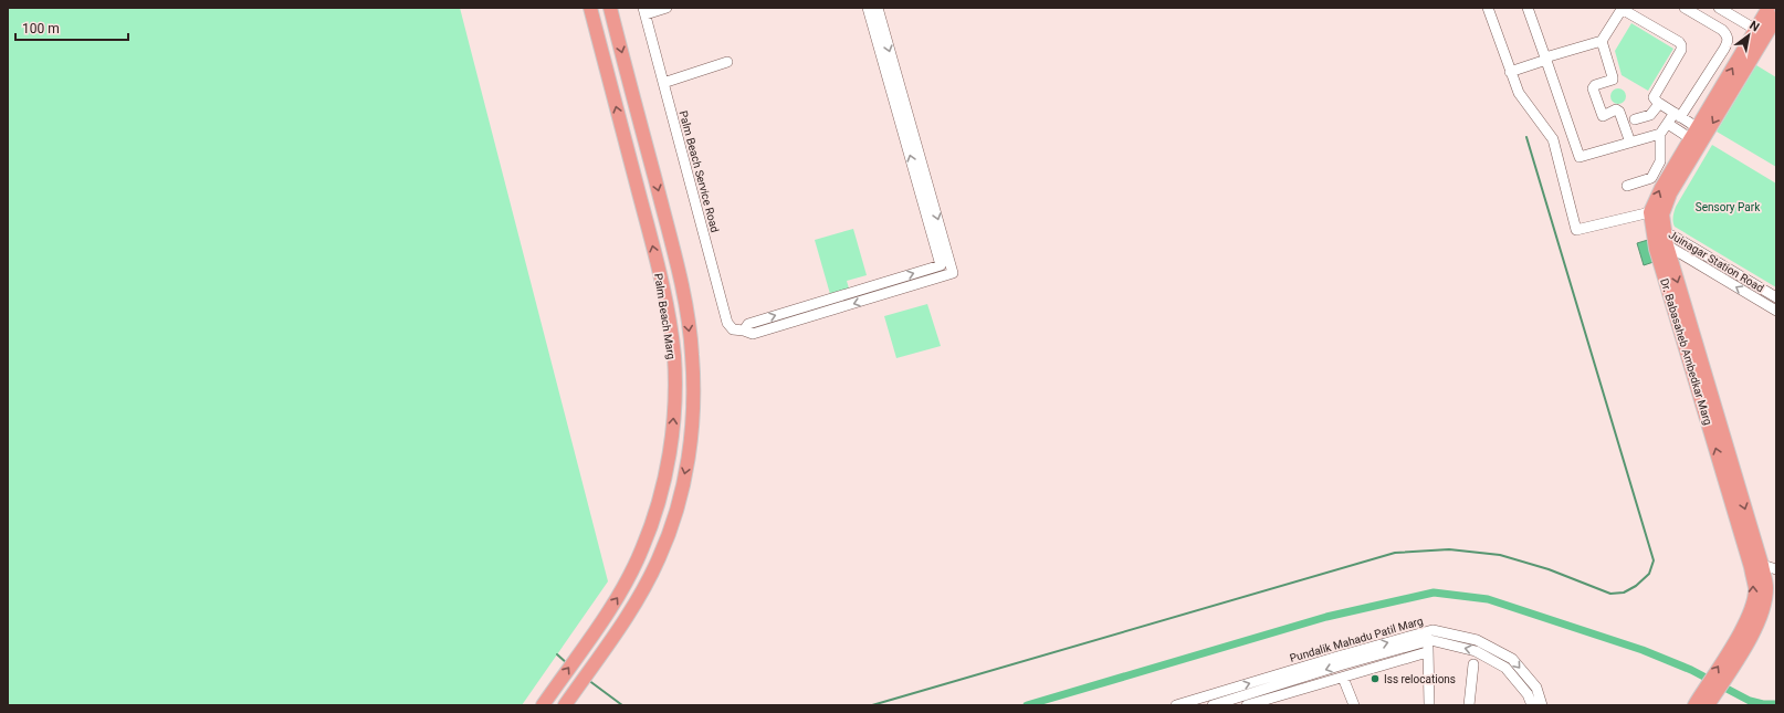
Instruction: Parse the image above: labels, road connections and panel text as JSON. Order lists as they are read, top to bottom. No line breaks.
{"streets":{"main road":["Palm Beach Marg","Dr. Babasaheb Ambedkar Marg"],"street":["Palm Beach Service Road","Juinagar Station Road","Pundalik Mahadu Patil Marg"]},"crossings":[["Juinagar Station Road","Dr. Babasaheb Ambedkar Marg"]],"parks":["Sensory Park"],"places":["Iss relocations"],"scale_bar":"100 m","north":"top right"}
